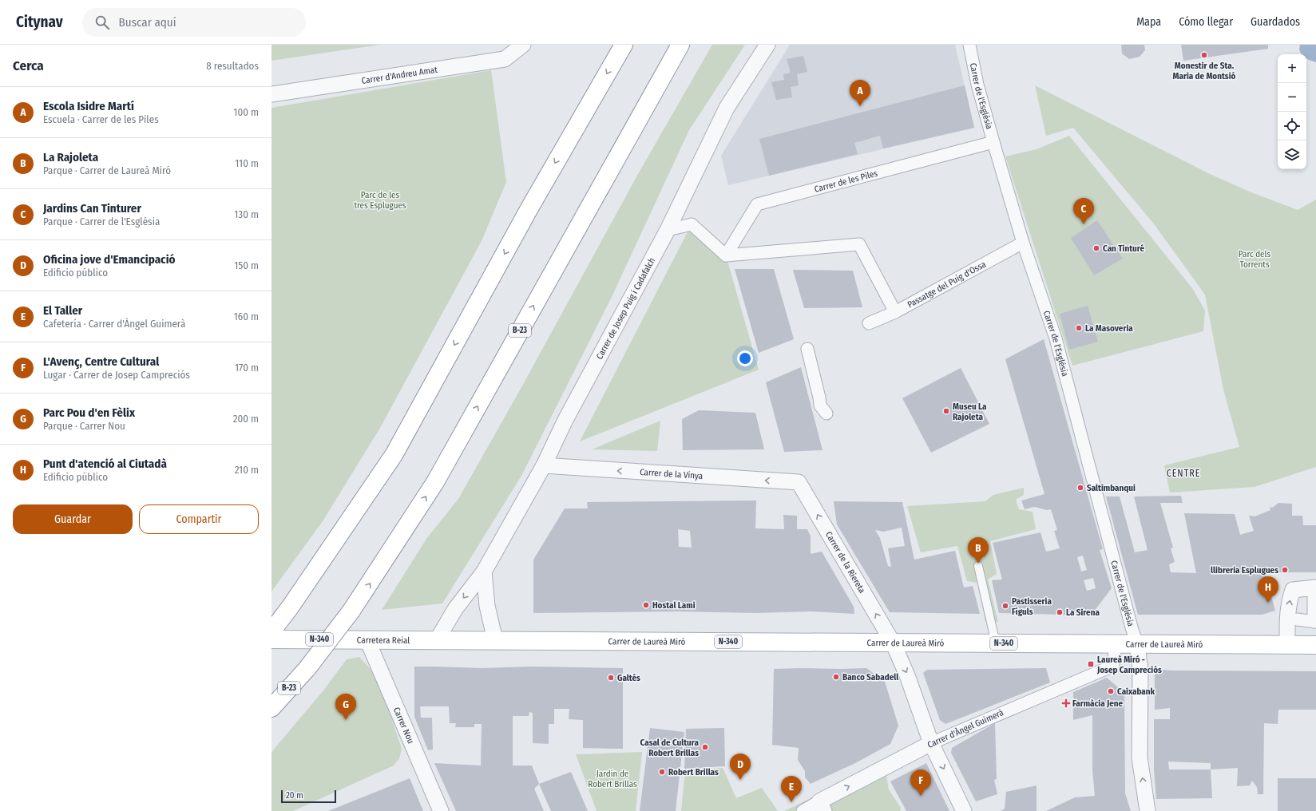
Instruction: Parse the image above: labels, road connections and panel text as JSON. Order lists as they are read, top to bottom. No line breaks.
{"streets":{"main road":["B-23","N-340","Carretera Reial","Carrer de Laureà Miró"],"street":["Carrer d'Andreu Amat","Carrer de l'Església","Carrer de les Piles","Passatge del Puig d'Ossa","Carrer de Josep Puig i Cadafalch","Carrer de la Vinya","Carrer de la Riereta","Carrer Nou","Carrer d'Àngel Guimerà"]},"crossings":[["Carrer de l'Església","Carrer de les Piles"],["Carrer de l'Església","Passatge del Puig d'Ossa"],["Carrer de l'Església","Carrer de Laureà Miró"],["Carrer de Josep Puig i Cadafalch","Carrer de la Vinya"],["Carrer de Josep Puig i Cadafalch","Carretera Reial"],["Carrer de la Vinya","Carrer de la Riereta"],["Carrer de la Riereta","Carrer de Laureà Miró"],["Carrer de la Riereta","Carrer d'Àngel Guimerà"],["Carretera Reial","Carrer de Laureà Miró"],["Carretera Reial","Carrer Nou"],["Carrer de Laureà Miró","Carrer d'Àngel Guimerà"]],"one_way":["Carrer de la Vinya"],"districts":["CENTRE"],"parks":["Parc de les tres Esplugues","Parc dels Torrents","Jardín de Robert Brillas"],"places":{"other":["Monestir de Sta. Maria de Montsió","Can Tinturé","La Masoveria","Museu La Rajoleta","Saltimbanqui","llibreria Esplugues","Hostal Lami","Pastisseria Fíguls","La Sirena","Banco Sabadell","Galtés","Caixabank","Casal de Cultura Robert Brillas","Robert Brillas"],"transit":["Laureà Miró - Josep Campreciós"],"health":["Farmàcia Jene"]},"scale_bar":"20 m","page":{"header":"Citynav","search":"Buscar aquí","nav":["Mapa","Cómo llegar","Guardados"],"heading":["Cerca","8 resultados"],"map_buttons":["+","−"],"pins":["A","C","B","H","G","D","F","E"],"list":[{"mark":"A","name":"Escola Isidre Martí","note":"Escuela · Carrer de les Piles","value":"100 m"},{"mark":"B","name":"La Rajoleta","note":"Parque · Carrer de Laureà Miró","value":"110 m"},{"mark":"C","name":"Jardins Can Tinturer","note":"Parque · Carrer de l'Església","value":"130 m"},{"mark":"D","name":"Oficina jove d'Emancipació","note":"Edificio público","value":"150 m"},{"mark":"E","name":"El Taller","note":"Cafetería · Carrer d'Àngel Guimerà","value":"160 m"},{"mark":"F","name":"L'Avenç, Centre Cultural","note":"Lugar · Carrer de Josep Campreciós","value":"170 m"},{"mark":"G","name":"Parc Pou d'en Fèlix","note":"Parque · Carrer Nou","value":"200 m"},{"mark":"H","name":"Punt d'atenció al Ciutadà","note":"Edificio público","value":"210 m"}],"buttons":["Guardar","Compartir"],"scale":"20 m"}}
